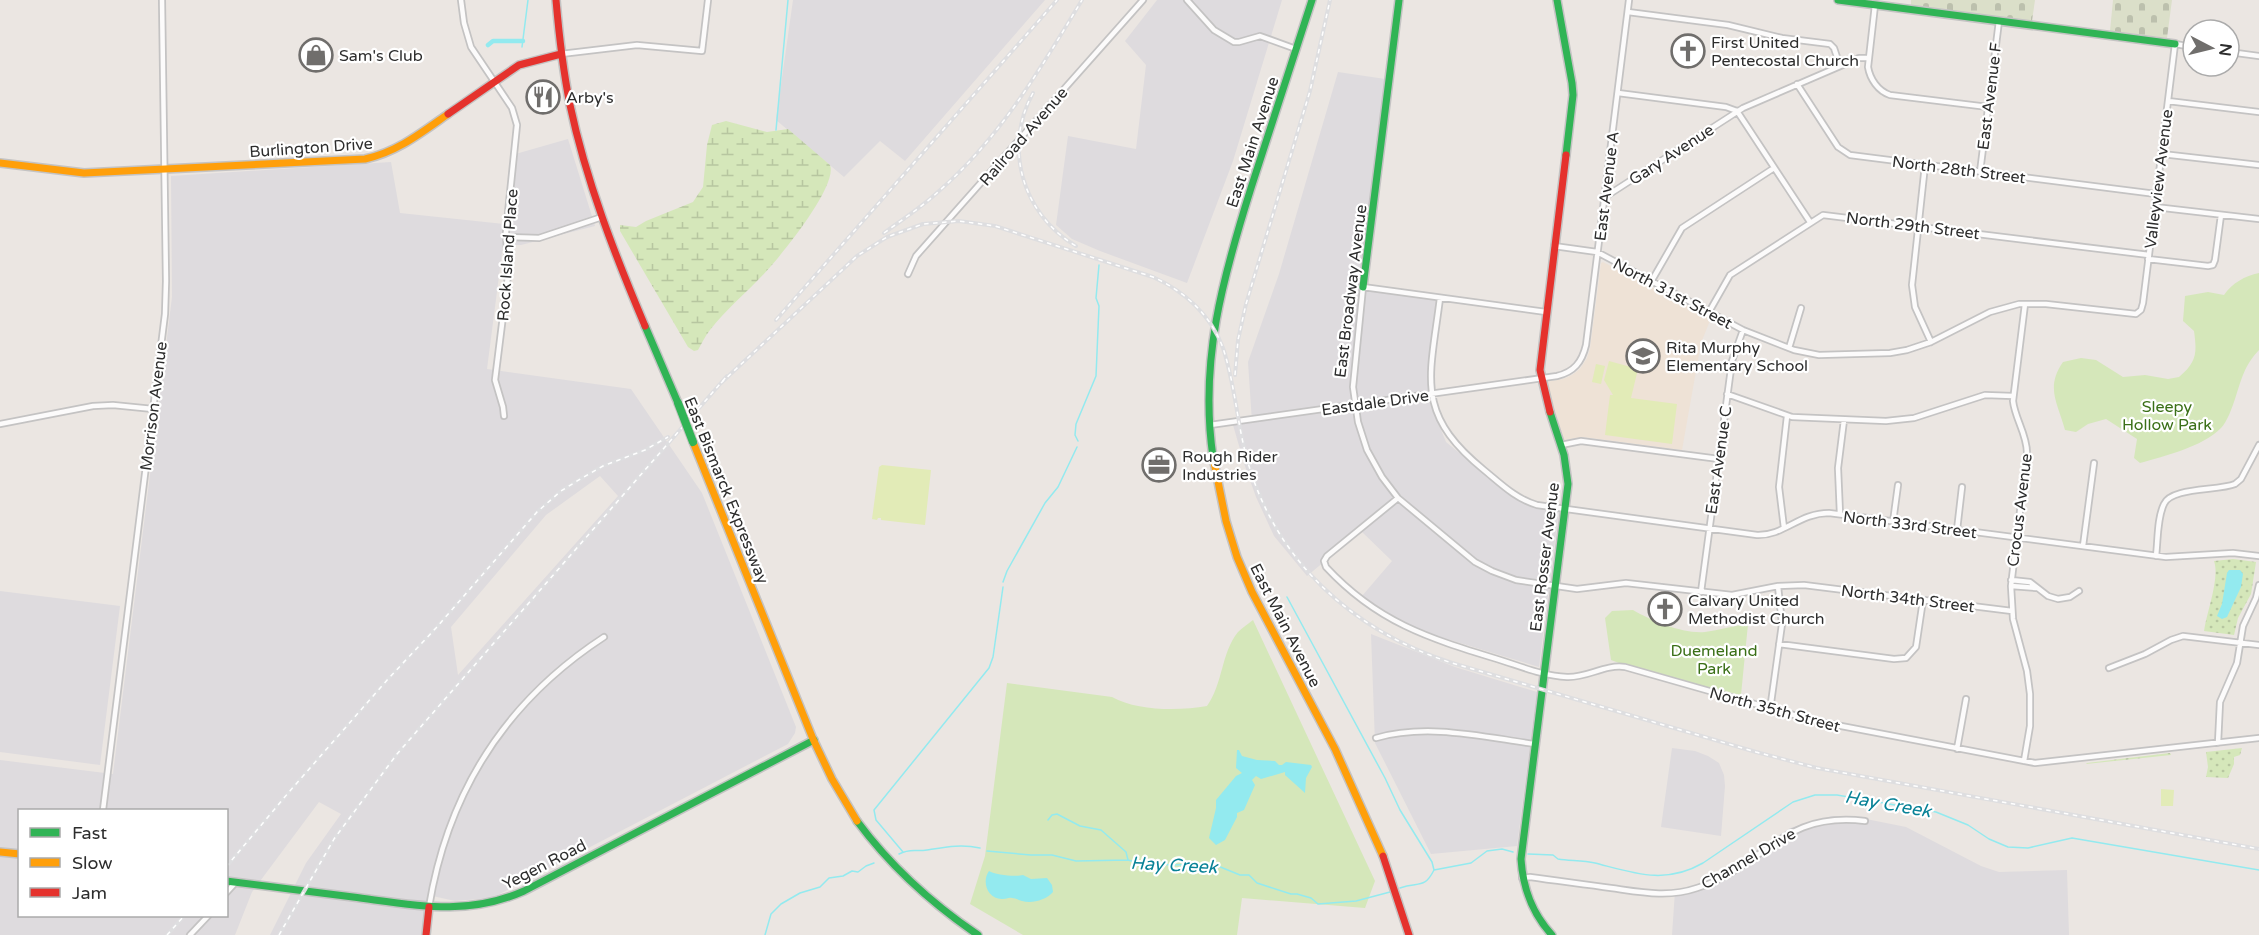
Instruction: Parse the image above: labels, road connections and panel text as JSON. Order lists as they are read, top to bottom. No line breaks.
{"streets":{"street":["East Avenue F","Railroad Avenue","East Main Avenue","Burlington Drive","Gary Avenue","North 28th Street","Valleyview Avenue","East Avenue A","North 29th Street","Rock Island Place","East Broadway Avenue","North 31st Street","Eastdale Drive","Morrison Avenue","East Avenue C","East Bismarck Expressway","Crocus Avenue","North 33rd Street","East Rosser Avenue","North 34th Street","North 35th Street","Channel Drive","Yegen Road"]},"crossings":[["East Avenue F","North 28th Street"],["East Main Avenue","Eastdale Drive"],["Burlington Drive","Rock Island Place"],["Burlington Drive","Morrison Avenue"],["Burlington Drive","East Bismarck Expressway"],["Gary Avenue","North 28th Street"],["Gary Avenue","East Avenue A"],["North 28th Street","Valleyview Avenue"],["Valleyview Avenue","North 29th Street"],["Valleyview Avenue","North 31st Street"],["East Avenue A","North 31st Street"],["East Avenue A","Eastdale Drive"],["East Avenue A","East Rosser Avenue"],["East Broadway Avenue","Eastdale Drive"],["East Broadway Avenue","East Rosser Avenue"],["East Broadway Avenue","North 34th Street"],["East Broadway Avenue","North 35th Street"],["North 31st Street","East Avenue C"],["North 31st Street","Crocus Avenue"],["North 31st Street","East Rosser Avenue"],["Eastdale Drive","North 33rd Street"],["Eastdale Drive","East Rosser Avenue"],["East Avenue C","North 33rd Street"],["East Avenue C","North 34th Street"],["East Bismarck Expressway","Yegen Road"],["Crocus Avenue","North 33rd Street"],["Crocus Avenue","North 34th Street"],["Crocus Avenue","North 35th Street"],["North 33rd Street","East Rosser Avenue"],["East Rosser Avenue","North 34th Street"],["East Rosser Avenue","North 35th Street"],["East Rosser Avenue","Channel Drive"]],"water":["Hay Creek"],"parks":["Sleepy Hollow Park","Duemeland Park"],"places":{"church":["First United Pentecostal Church","Calvary United Methodist Church"],"shop":["Sam's Club"],"restaurant":["Arby's"],"school or university":["Rita Murphy Elementary School"],"office":["Rough Rider Industries"]},"legend":["Fast","Slow","Jam"],"north":"right"}
